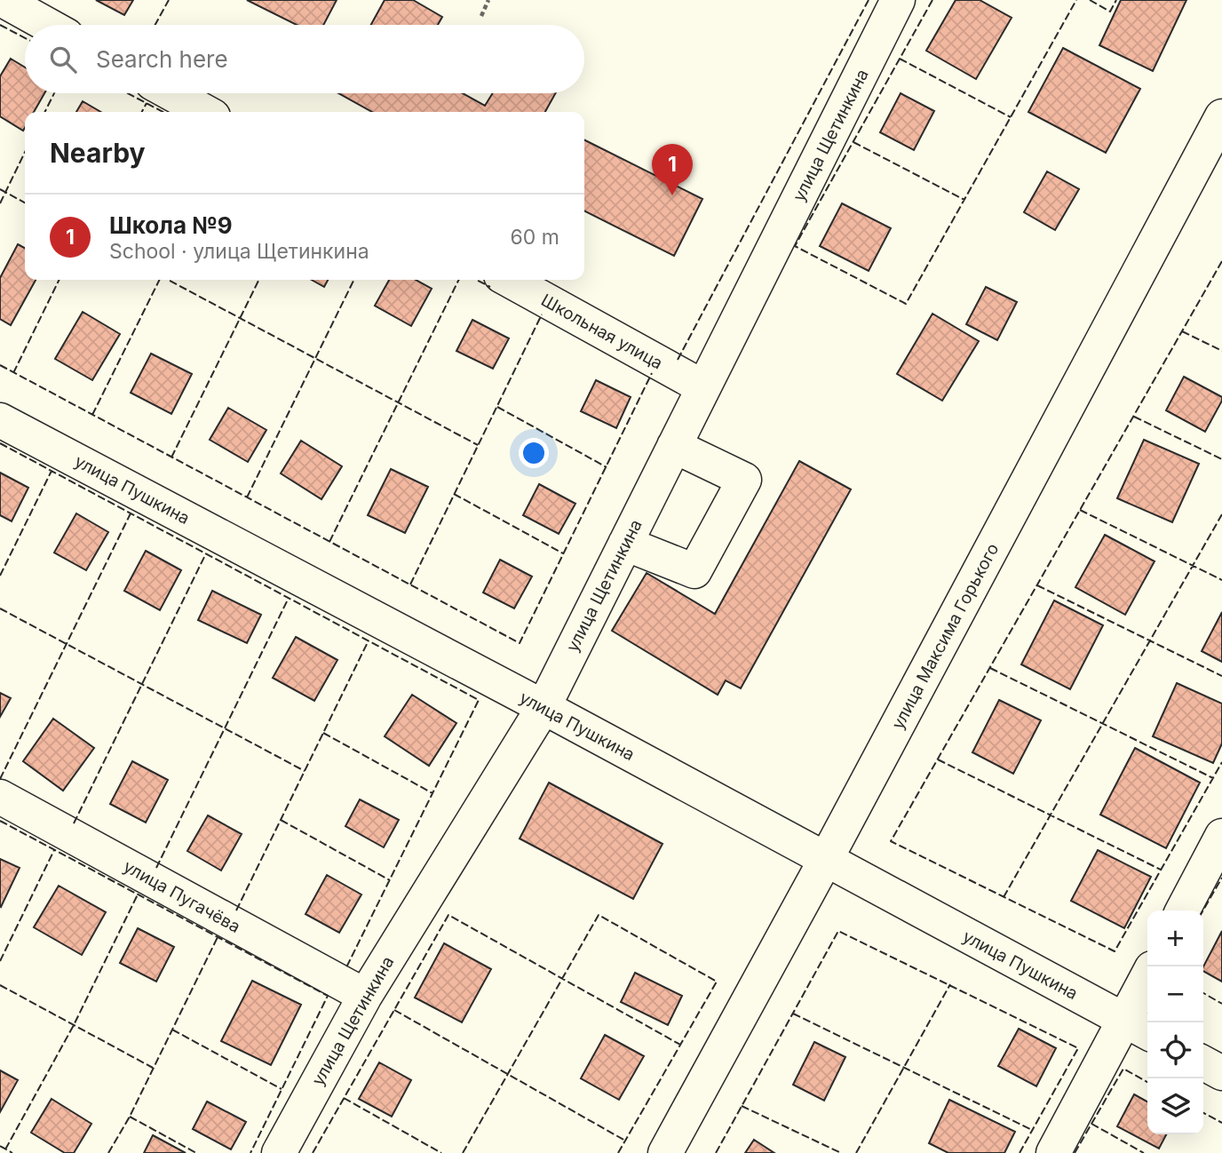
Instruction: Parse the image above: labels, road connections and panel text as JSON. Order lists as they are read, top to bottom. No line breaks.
{"streets":{"street":["улица Щетинкина","Школьная улица","улица Пушкина","улица Максима Горького","улица Пугачёва"]},"crossings":[["улица Щетинкина","Школьная улица"],["улица Щетинкина","улица Пушкина"],["улица Щетинкина","улица Пугачёва"],["улица Пушкина","улица Максима Горького"]],"page":{"search":"Search here","heading":"Nearby","pins":"1","list":[{"mark":"1","name":"Школа №9","note":"School · улица Щетинкина","value":"60 m"}],"map_buttons":["+","−"]}}
